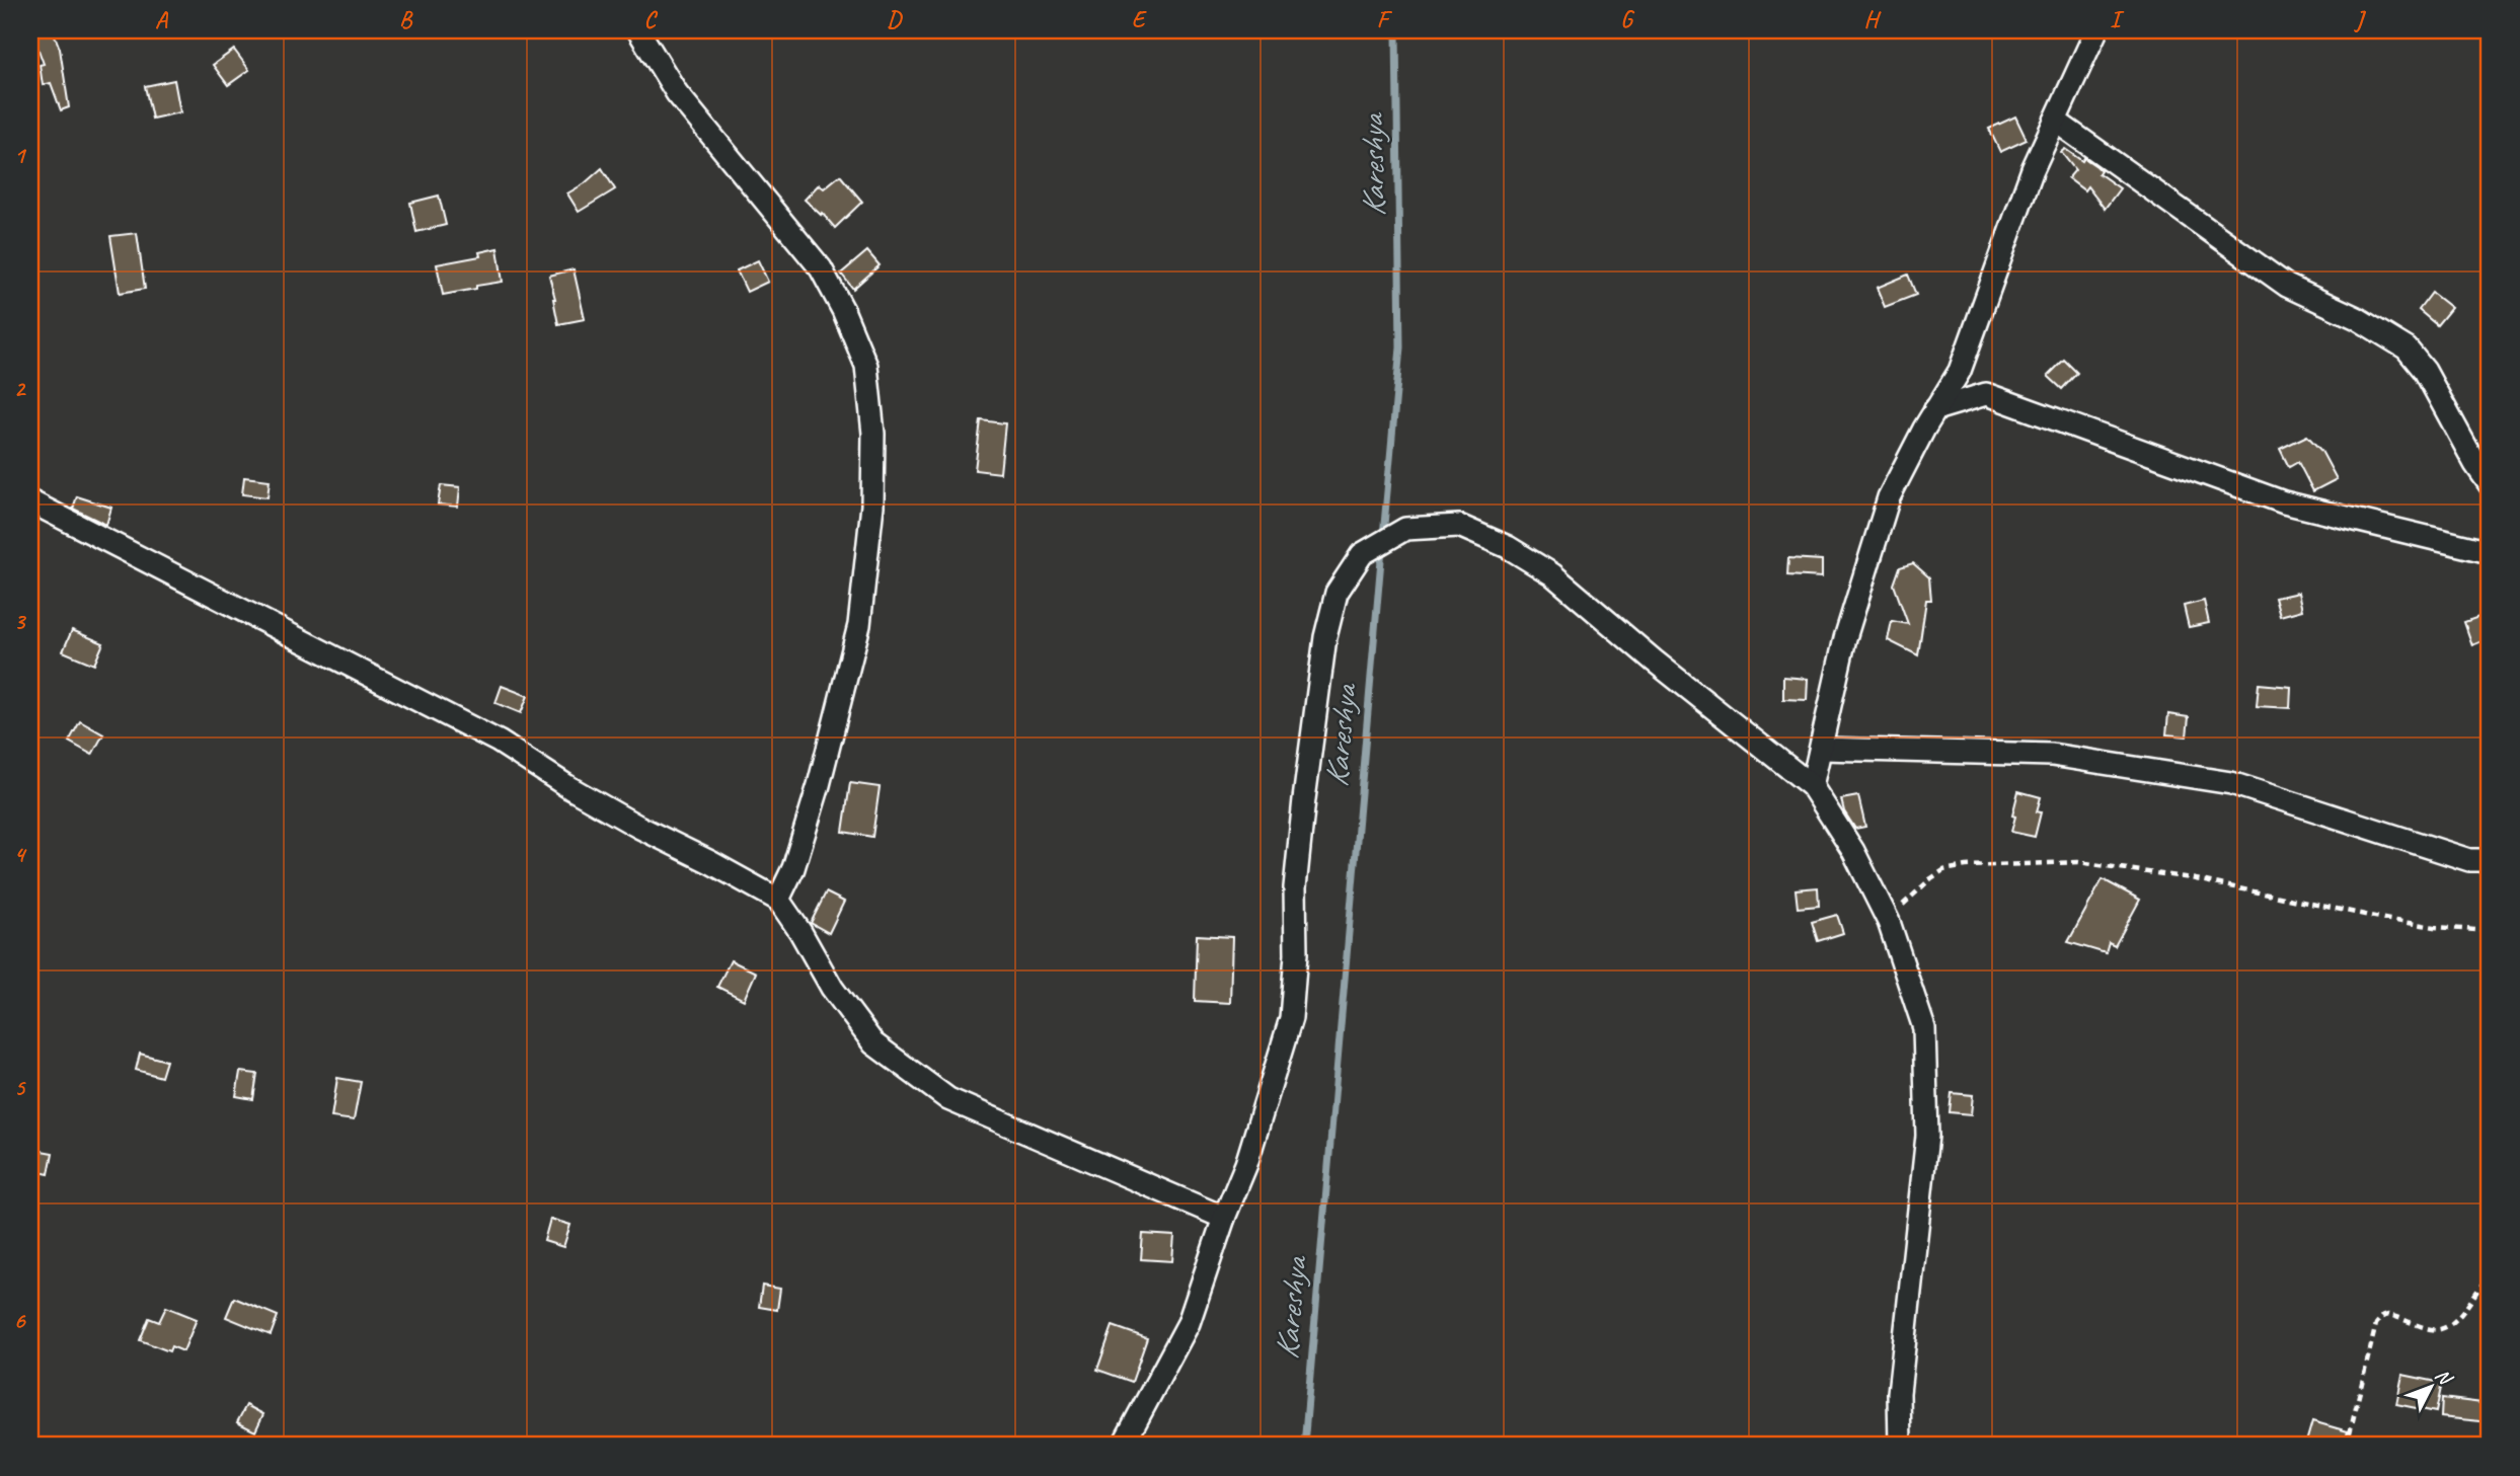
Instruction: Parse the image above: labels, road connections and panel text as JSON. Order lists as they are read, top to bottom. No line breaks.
{"water":["Kareshya"],"north":"top right","grid":{"columns":["A","B","C","D","E","F","G","H","I","J"],"rows":["1","2","3","4","5","6"]}}
